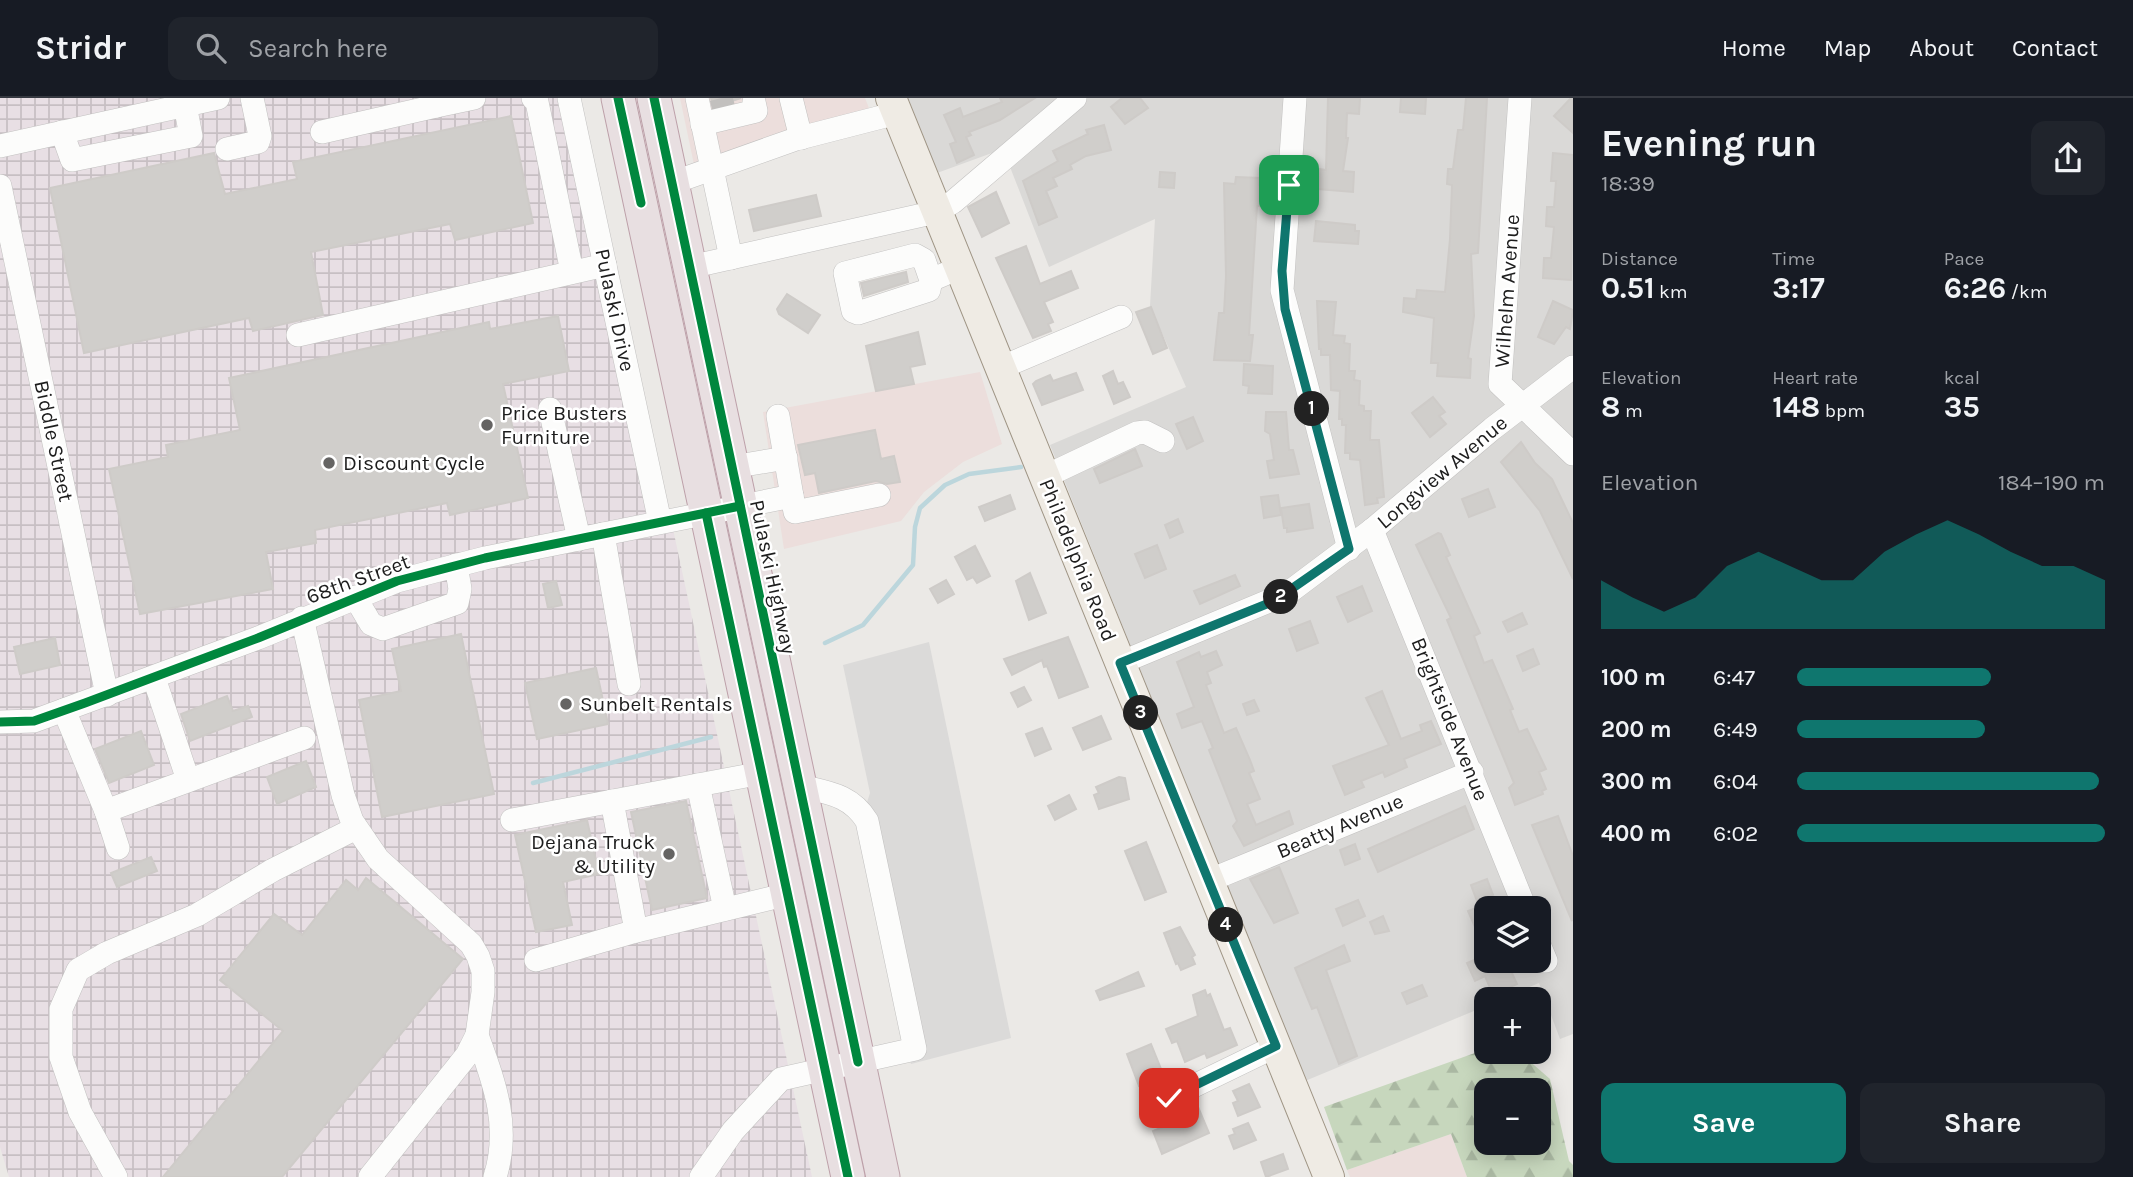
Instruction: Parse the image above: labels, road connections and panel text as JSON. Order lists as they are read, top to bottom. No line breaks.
{"streets":{"highway":["Pulaski Highway"],"main road":["Philadelphia Road"],"street":["Wilhelm Avenue","Pulaski Drive","Biddle Street","Longview Avenue","68th Street","Brightside Avenue","Beatty Avenue"]},"crossings":[["Wilhelm Avenue","Longview Avenue"],["Pulaski Drive","68th Street"],["Biddle Street","68th Street"],["Longview Avenue","Philadelphia Road"],["Longview Avenue","Brightside Avenue"],["Philadelphia Road","Beatty Avenue"],["Pulaski Highway","68th Street"],["Brightside Avenue","Beatty Avenue"]],"places":["Price Busters Furniture","Discount Cycle","Sunbelt Rentals","Dejana Truck & Utility"],"page":{"header":"Stridr","search":"Search here","nav":["Home","Map","About","Contact"],"heading":["Evening run","18:39"],"stats":[["Distance","0.51 km"],["Time","3:17"],["Pace","6:26 /km"],["Elevation","8 m"],["Heart rate","148 bpm"],["kcal","35"]],"pins":["1","2","3","4"],"chart":["Elevation","184–190 m"],"list":[{"name":"100 m","note":"6:47"},{"name":"200 m","note":"6:49"},{"name":"300 m","note":"6:04"},{"name":"400 m","note":"6:02"}],"map_buttons":["+","−"],"buttons":["Save","Share"]}}
